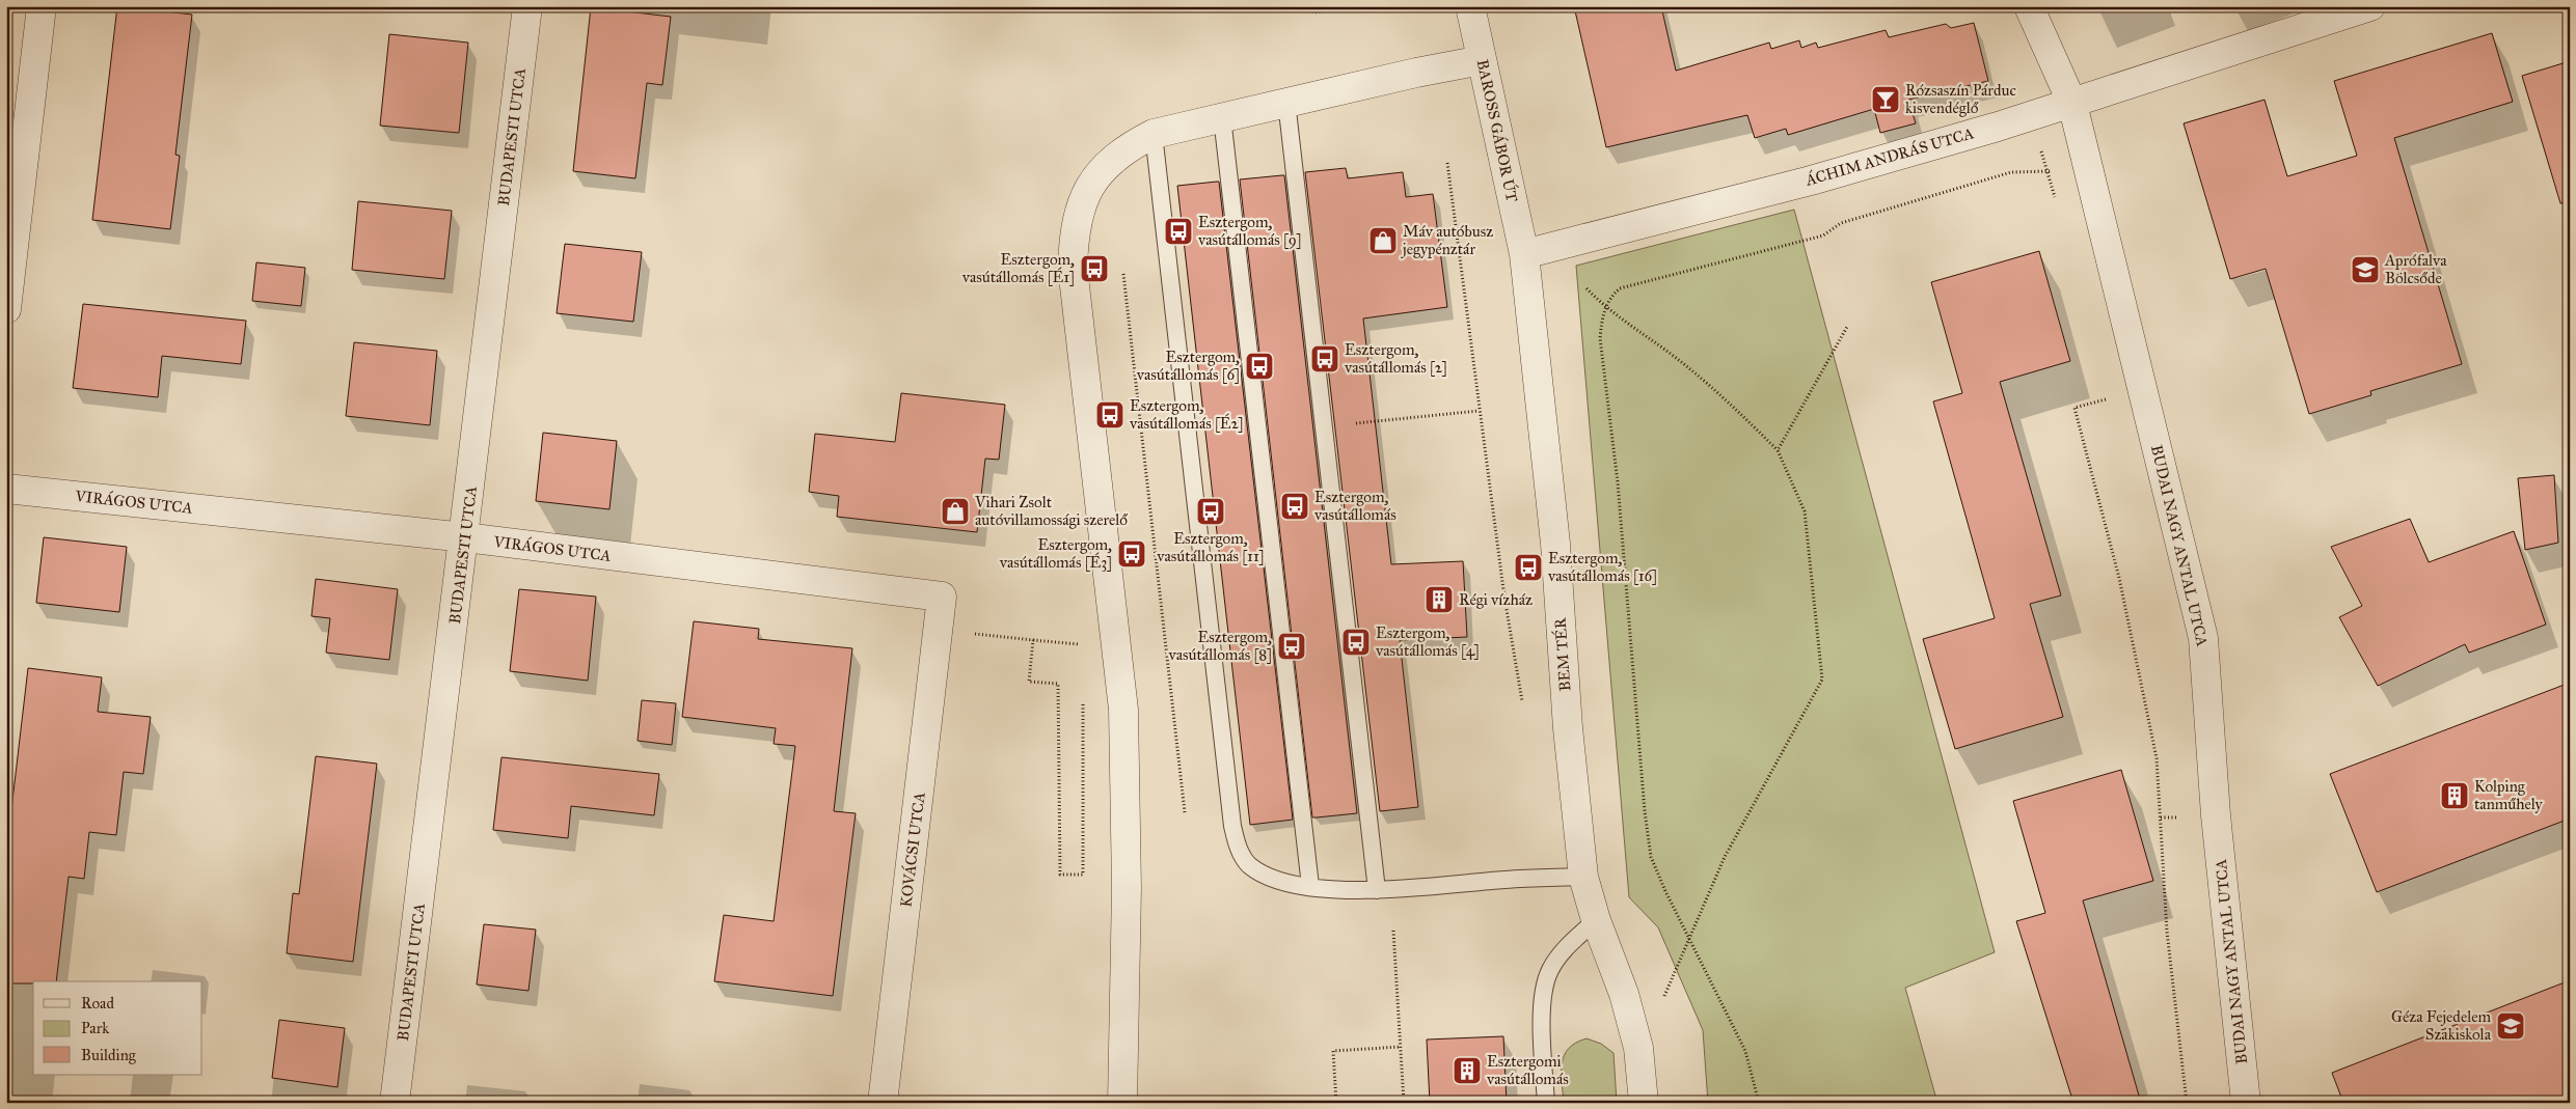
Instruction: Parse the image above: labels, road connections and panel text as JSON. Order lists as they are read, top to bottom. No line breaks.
{"streets":{"street":["BAROSS GÁBOR ÚT","BUDAPESTI UTCA","ÁCHIM ANDRÁS UTCA","VIRÁGOS UTCA","BUDAI NAGY ANTAL UTCA","BEM TÉR","KOVÁCSI UTCA"]},"crossings":[["BAROSS GÁBOR ÚT","ÁCHIM ANDRÁS UTCA"],["BAROSS GÁBOR ÚT","BEM TÉR"],["BUDAPESTI UTCA","VIRÁGOS UTCA"],["ÁCHIM ANDRÁS UTCA","BUDAI NAGY ANTAL UTCA"],["ÁCHIM ANDRÁS UTCA","BEM TÉR"],["VIRÁGOS UTCA","KOVÁCSI UTCA"]],"places":{"bar":["Rózsaszín Párduc kisvendéglő"],"bus stop":["Esztergom, vasútállomás [9]","Esztergom, vasútállomás [É1]","Esztergom, vasútállomás [2]","Esztergom, vasútállomás [6]","Esztergom, vasútállomás [É2]","Esztergom, vasútállomás","Esztergom, vasútállomás [11]","Esztergom, vasútállomás [É3]","Esztergom, vasútállomás [16]","Esztergom, vasútállomás [4]","Esztergom, vasútállomás [8]"],"shop":["Máv autóbusz jegypénztár","Vihari Zsolt autóvillamossági szerelő"],"school or university":["Aprófalva Bölcsőde","Géza Fejedelem Szakiskola"],"building":["Régi vízház","Kolping tanműhely","Esztergomi vasútállomás"]},"legend":["Road","Park","Building"]}
